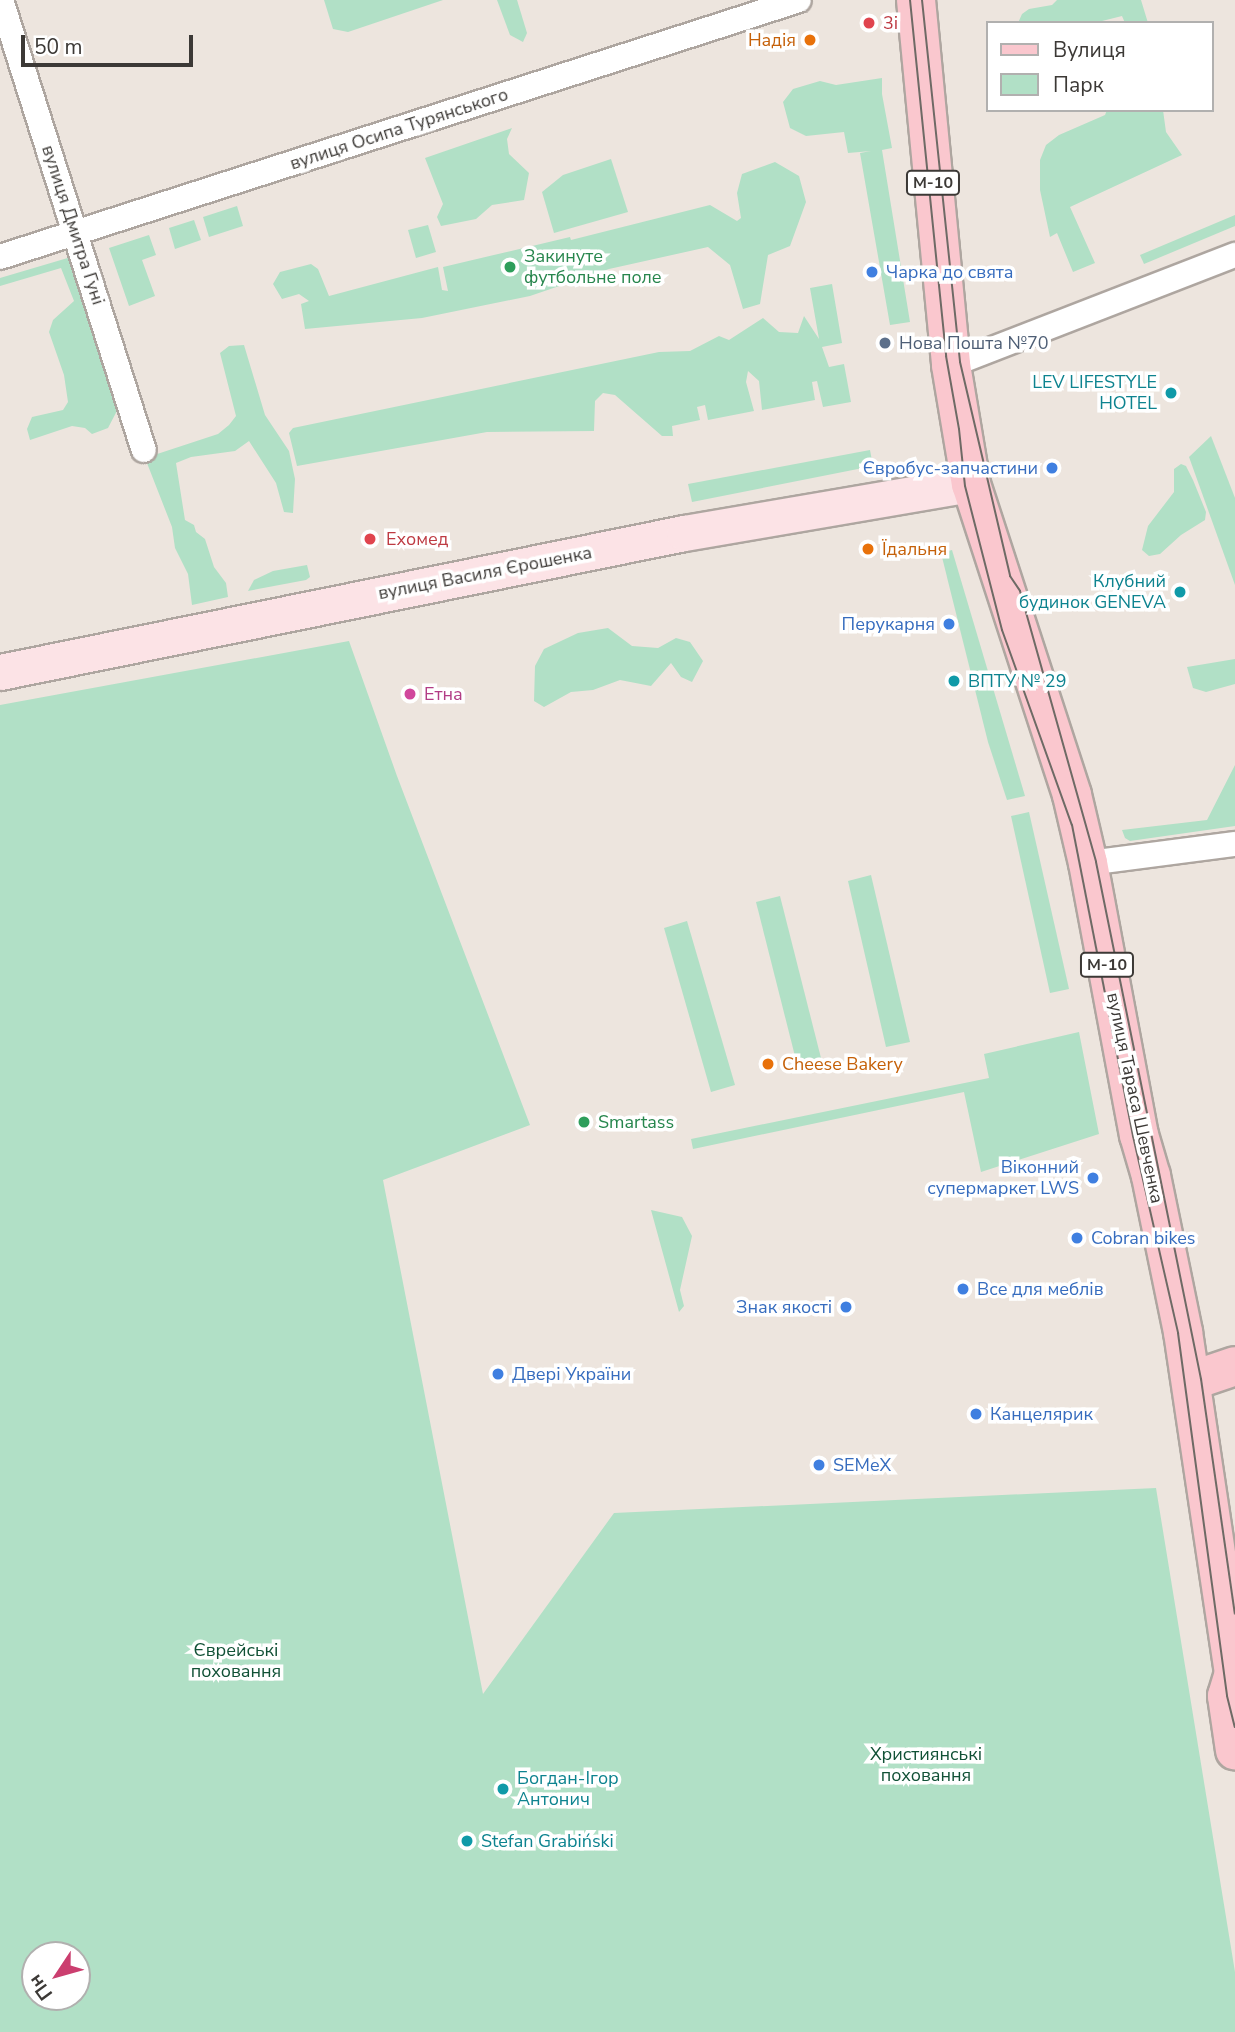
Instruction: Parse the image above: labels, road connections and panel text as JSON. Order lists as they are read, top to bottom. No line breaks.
{"streets":{"main road":["М-10","вулиця Василя Єрошенка","вулиця Тараса Шевченка"],"street":["вулиця Осипа Турянського","вулиця Дмитра Гуні"]},"crossings":[["вулиця Осипа Турянського","вулиця Дмитра Гуні"],["вулиця Василя Єрошенка","вулиця Тараса Шевченка"]],"parks":["Єврейські поховання","Християнські поховання"],"places":["3і","Надія","Закинуте футбольне поле","Чарка до свята","Нова Пошта №70","LEV LIFESTYLE HOTEL","Євробус-запчастини","Ехомед","Їдальня","Клубний будинок GENEVA","Перукарня","ВПТУ № 29","Етна","Cheese Bakery","Smartass","Віконний супермаркет LWS","Cobran bikes","Все для меблів","Знак якості","Двері України","Канцелярик","SEMeX","Богдан-Ігор Антонич","Stefan Grabiński"],"legend":["Вулиця","Парк"],"scale_bar":"50 m","north":"bottom left"}
